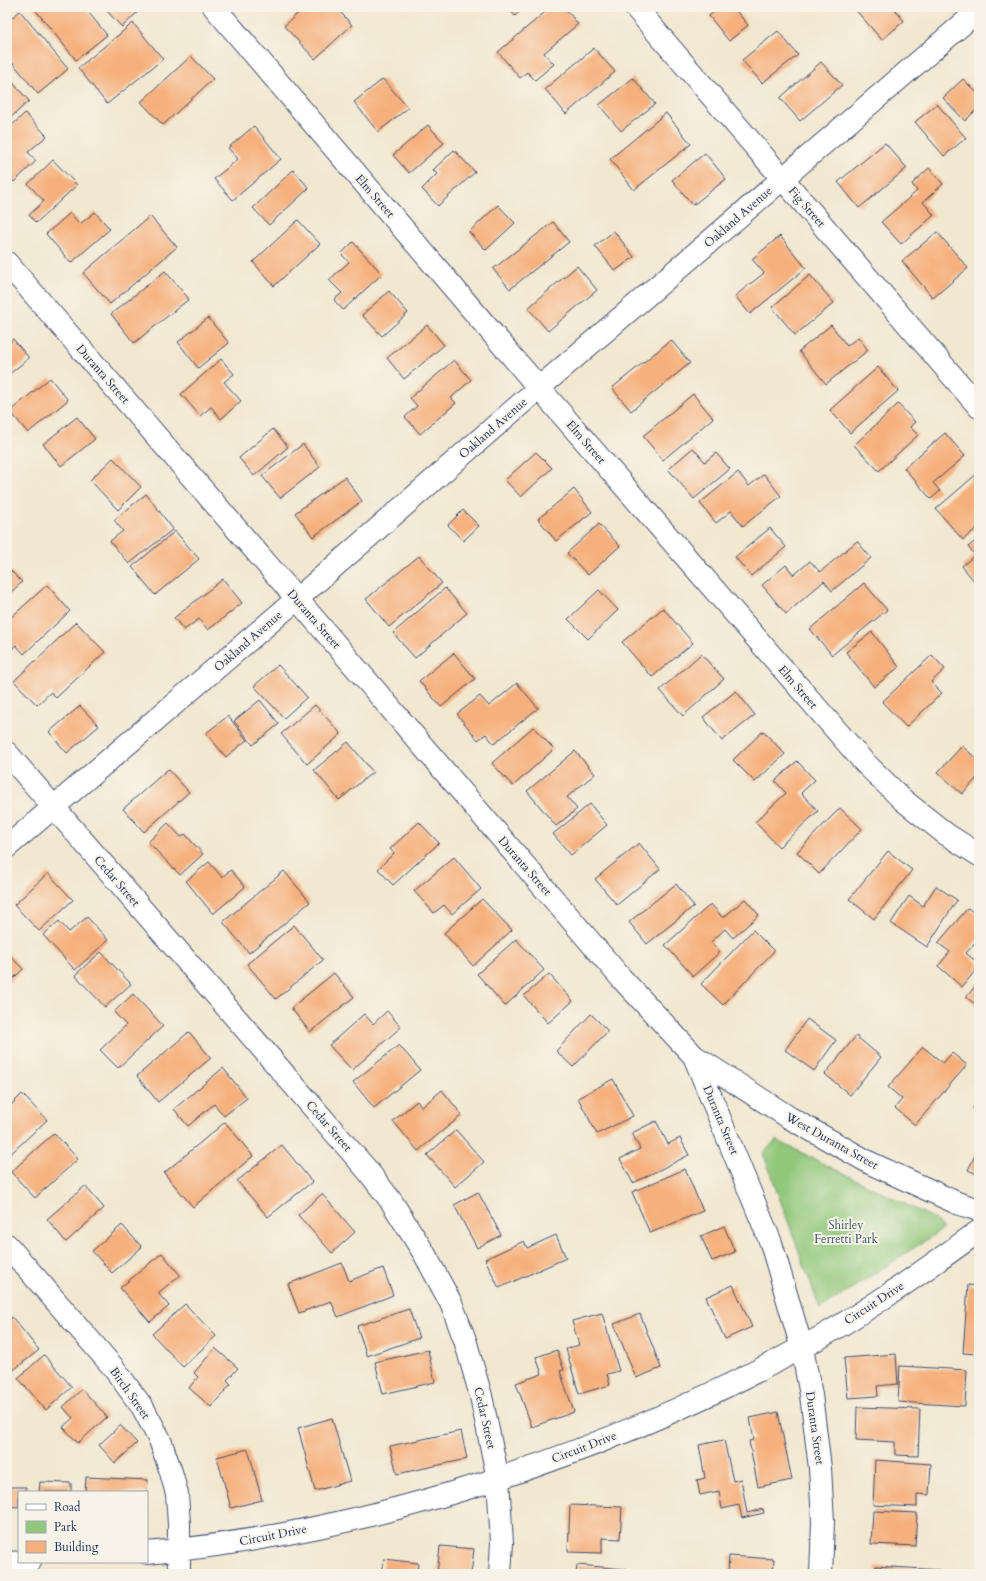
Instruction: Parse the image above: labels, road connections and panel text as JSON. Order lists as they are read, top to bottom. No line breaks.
{"streets":{"street":["Elm Street","Fig Street","Oakland Avenue","Duranta Street","Cedar Street","West Duranta Street","Circuit Drive","Birch Street"]},"crossings":[["Elm Street","Oakland Avenue"],["Fig Street","Oakland Avenue"],["Oakland Avenue","Duranta Street"],["Oakland Avenue","Cedar Street"],["Duranta Street","West Duranta Street"],["Duranta Street","Circuit Drive"],["Cedar Street","Circuit Drive"],["Circuit Drive","Birch Street"]],"parks":["Shirley Ferretti Park"],"legend":["Road","Park","Building"]}
